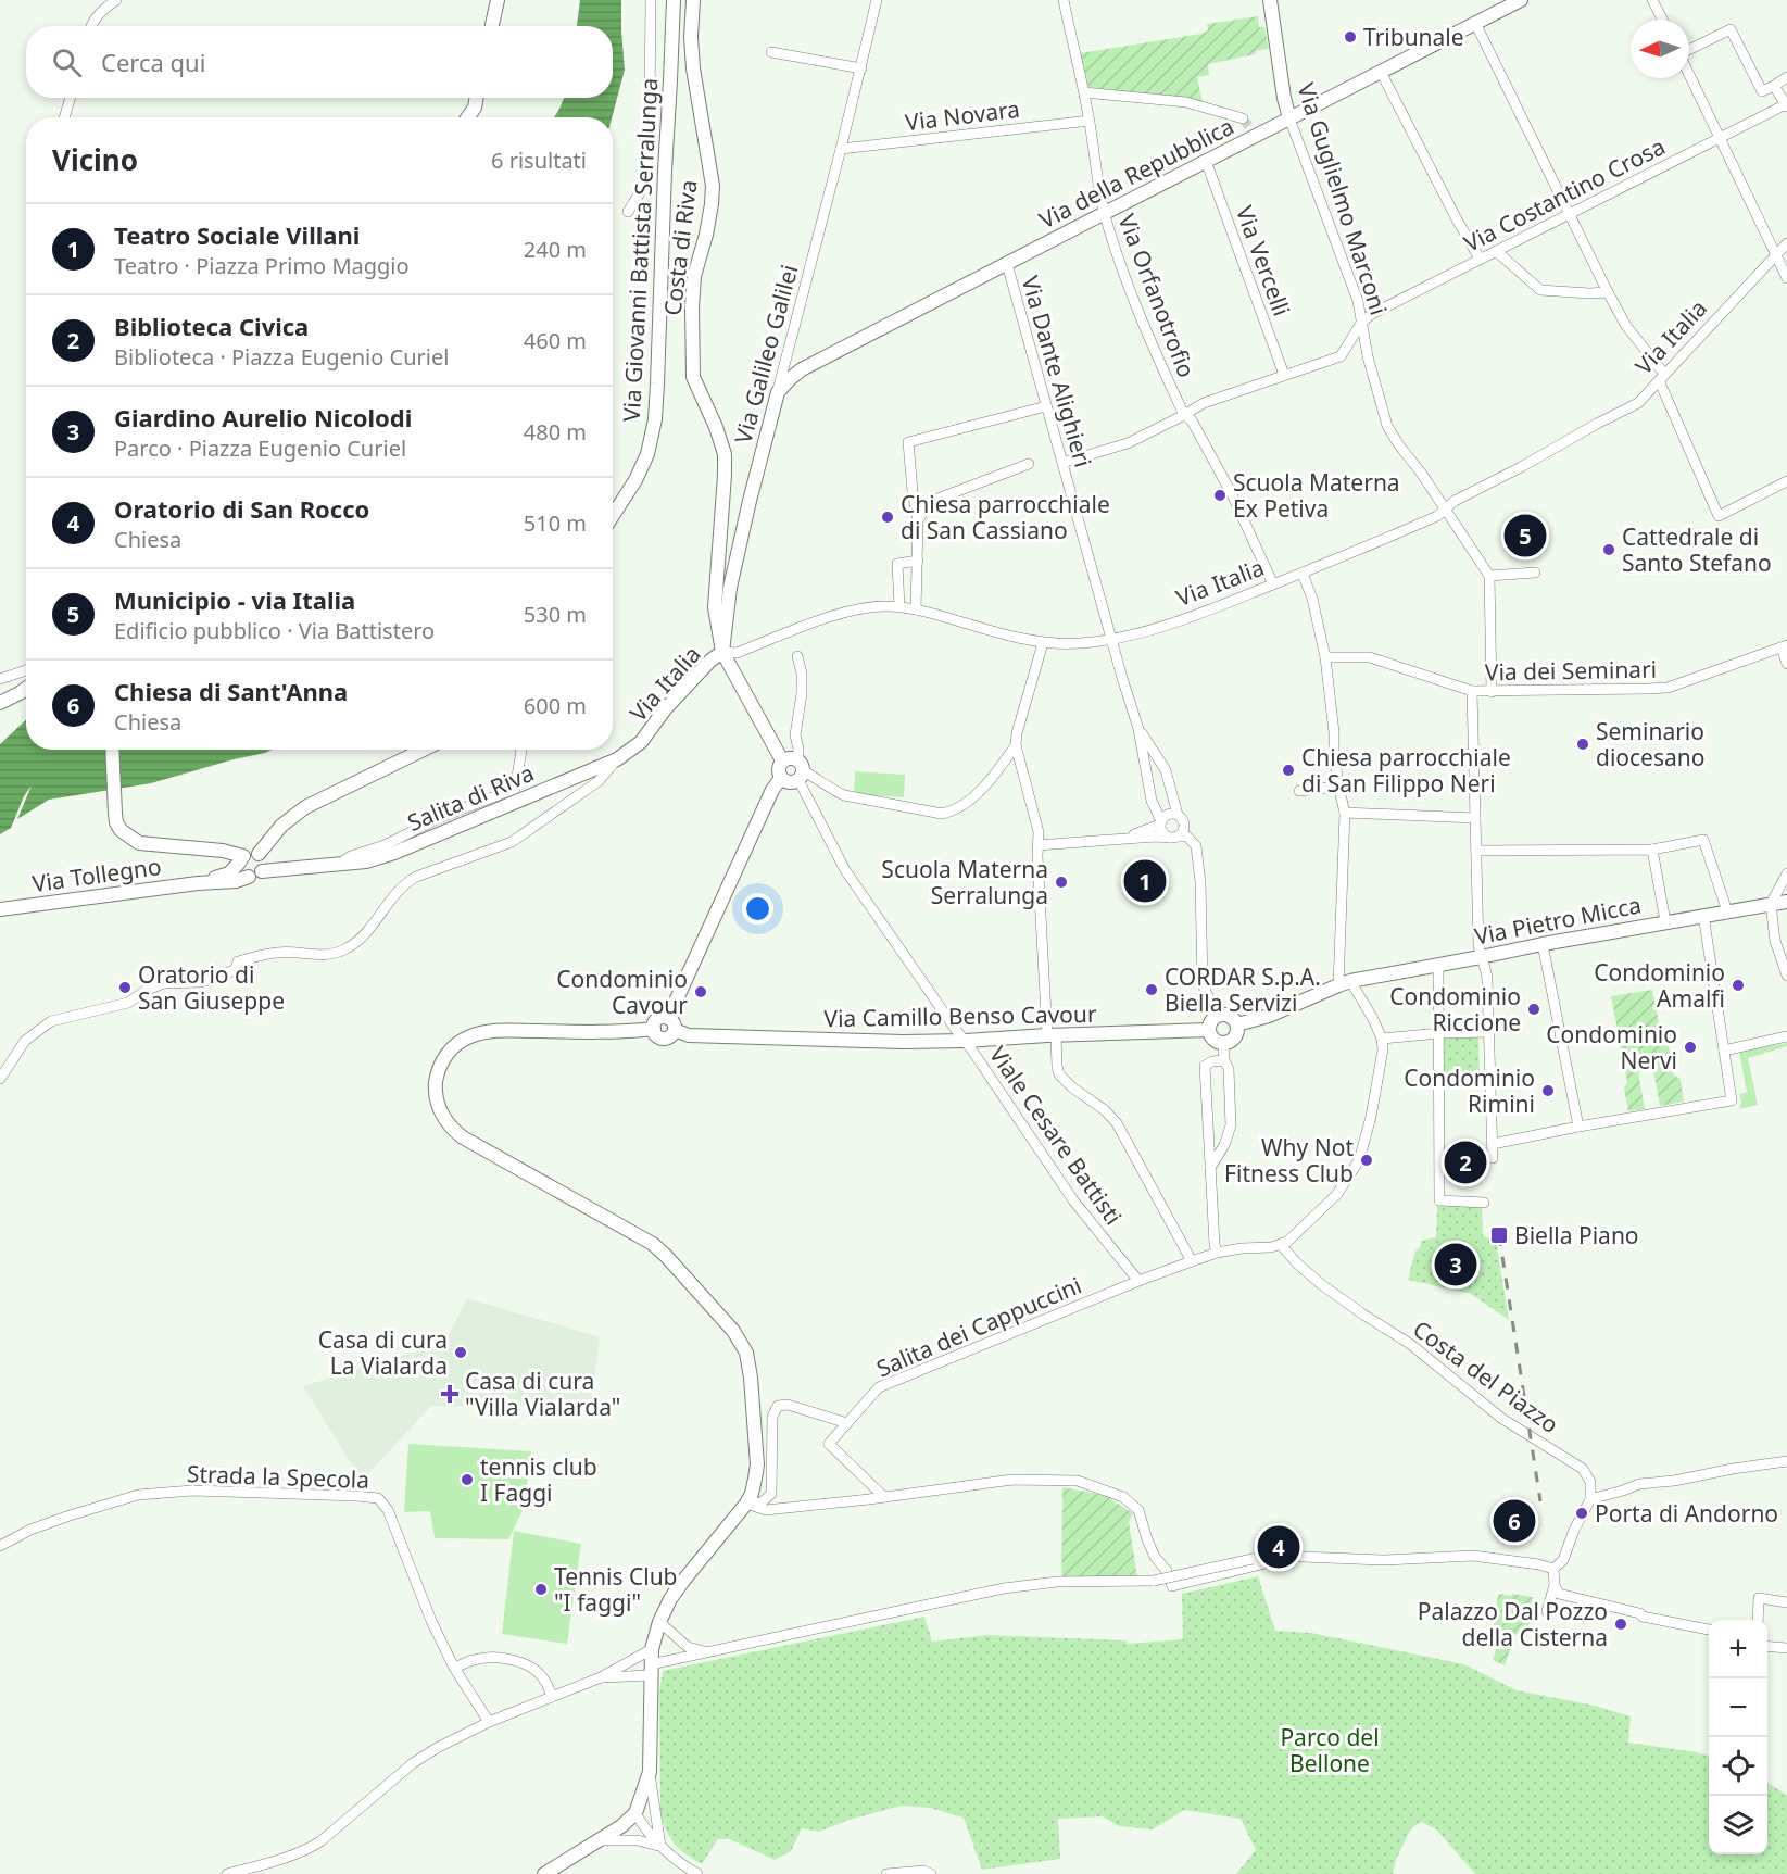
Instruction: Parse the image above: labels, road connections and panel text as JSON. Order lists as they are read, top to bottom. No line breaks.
{"streets":{"street":["Via Novara","Via della Repubblica","Via Costantino Crosa","Via Guglielmo Marconi","Costa di Riva","Via Giovanni Battista Serralunga","Via Vercelli","Via Orfanotrofio","Via Italia","Via Galileo Galilei","Via Dante Alighieri","Via dei Seminari","Salita di Riva","Via Tollegno","Via Pietro Micca","Via Camillo Benso Cavour","Viale Cesare Battisti","Salita dei Cappuccini","Costa del Piazzo","Strada la Specola"]},"crossings":[["Via Novara","Via Orfanotrofio"],["Via Novara","Via Galileo Galilei"],["Via della Repubblica","Via Guglielmo Marconi"],["Via della Repubblica","Via Vercelli"],["Via della Repubblica","Via Orfanotrofio"],["Via della Repubblica","Via Galileo Galilei"],["Via della Repubblica","Via Dante Alighieri"],["Via Costantino Crosa","Via Guglielmo Marconi"],["Via Guglielmo Marconi","Via Italia"],["Costa di Riva","Via Italia"],["Costa di Riva","Via Galileo Galilei"],["Costa di Riva","Viale Cesare Battisti"],["Via Orfanotrofio","Via Italia"],["Via Italia","Via Galileo Galilei"],["Via Italia","Via Dante Alighieri"],["Via Italia","Salita di Riva"],["Salita di Riva","Via Tollegno"],["Via Pietro Micca","Via Camillo Benso Cavour"],["Via Camillo Benso Cavour","Viale Cesare Battisti"],["Viale Cesare Battisti","Salita dei Cappuccini"],["Salita dei Cappuccini","Costa del Piazzo"]],"parks":["Parco del Bellone"],"places":{"other":["Tribunale","Scuola Materna Ex Petiva","Chiesa parrocchiale di San Cassiano","Cattedrale di Santo Stefano","Seminario diocesano","Chiesa parrocchiale di San Filippo Neri","Scuola Materna Serralunga","Condominio Amalfi","Oratorio di San Giuseppe","CORDAR S.p.A. Biella Servizi","Condominio Cavour","Condominio Riccione","Condominio Nervi","Condominio Rimini","Why Not Fitness Club","Casa di cura La Vialarda","tennis club I Faggi","Porta di Andorno","Tennis Club \"I faggi\"","Palazzo Dal Pozzo della Cisterna"],"transit":["Biella Piano"],"health":["Casa di cura \"Villa Vialarda\""]},"north":"left","page":{"search":"Cerca qui","heading":["Vicino","6 risultati"],"list":[{"mark":"1","name":"Teatro Sociale Villani","note":"Teatro · Piazza Primo Maggio","value":"240 m"},{"mark":"2","name":"Biblioteca Civica","note":"Biblioteca · Piazza Eugenio Curiel","value":"460 m"},{"mark":"3","name":"Giardino Aurelio Nicolodi","note":"Parco · Piazza Eugenio Curiel","value":"480 m"},{"mark":"4","name":"Oratorio di San Rocco","note":"Chiesa","value":"510 m"},{"mark":"5","name":"Municipio - via Italia","note":"Edificio pubblico · Via Battistero","value":"530 m"},{"mark":"6","name":"Chiesa di Sant'Anna","note":"Chiesa","value":"600 m"}],"pins":["5","1","2","3","6","4"],"map_buttons":["+","−"]}}
